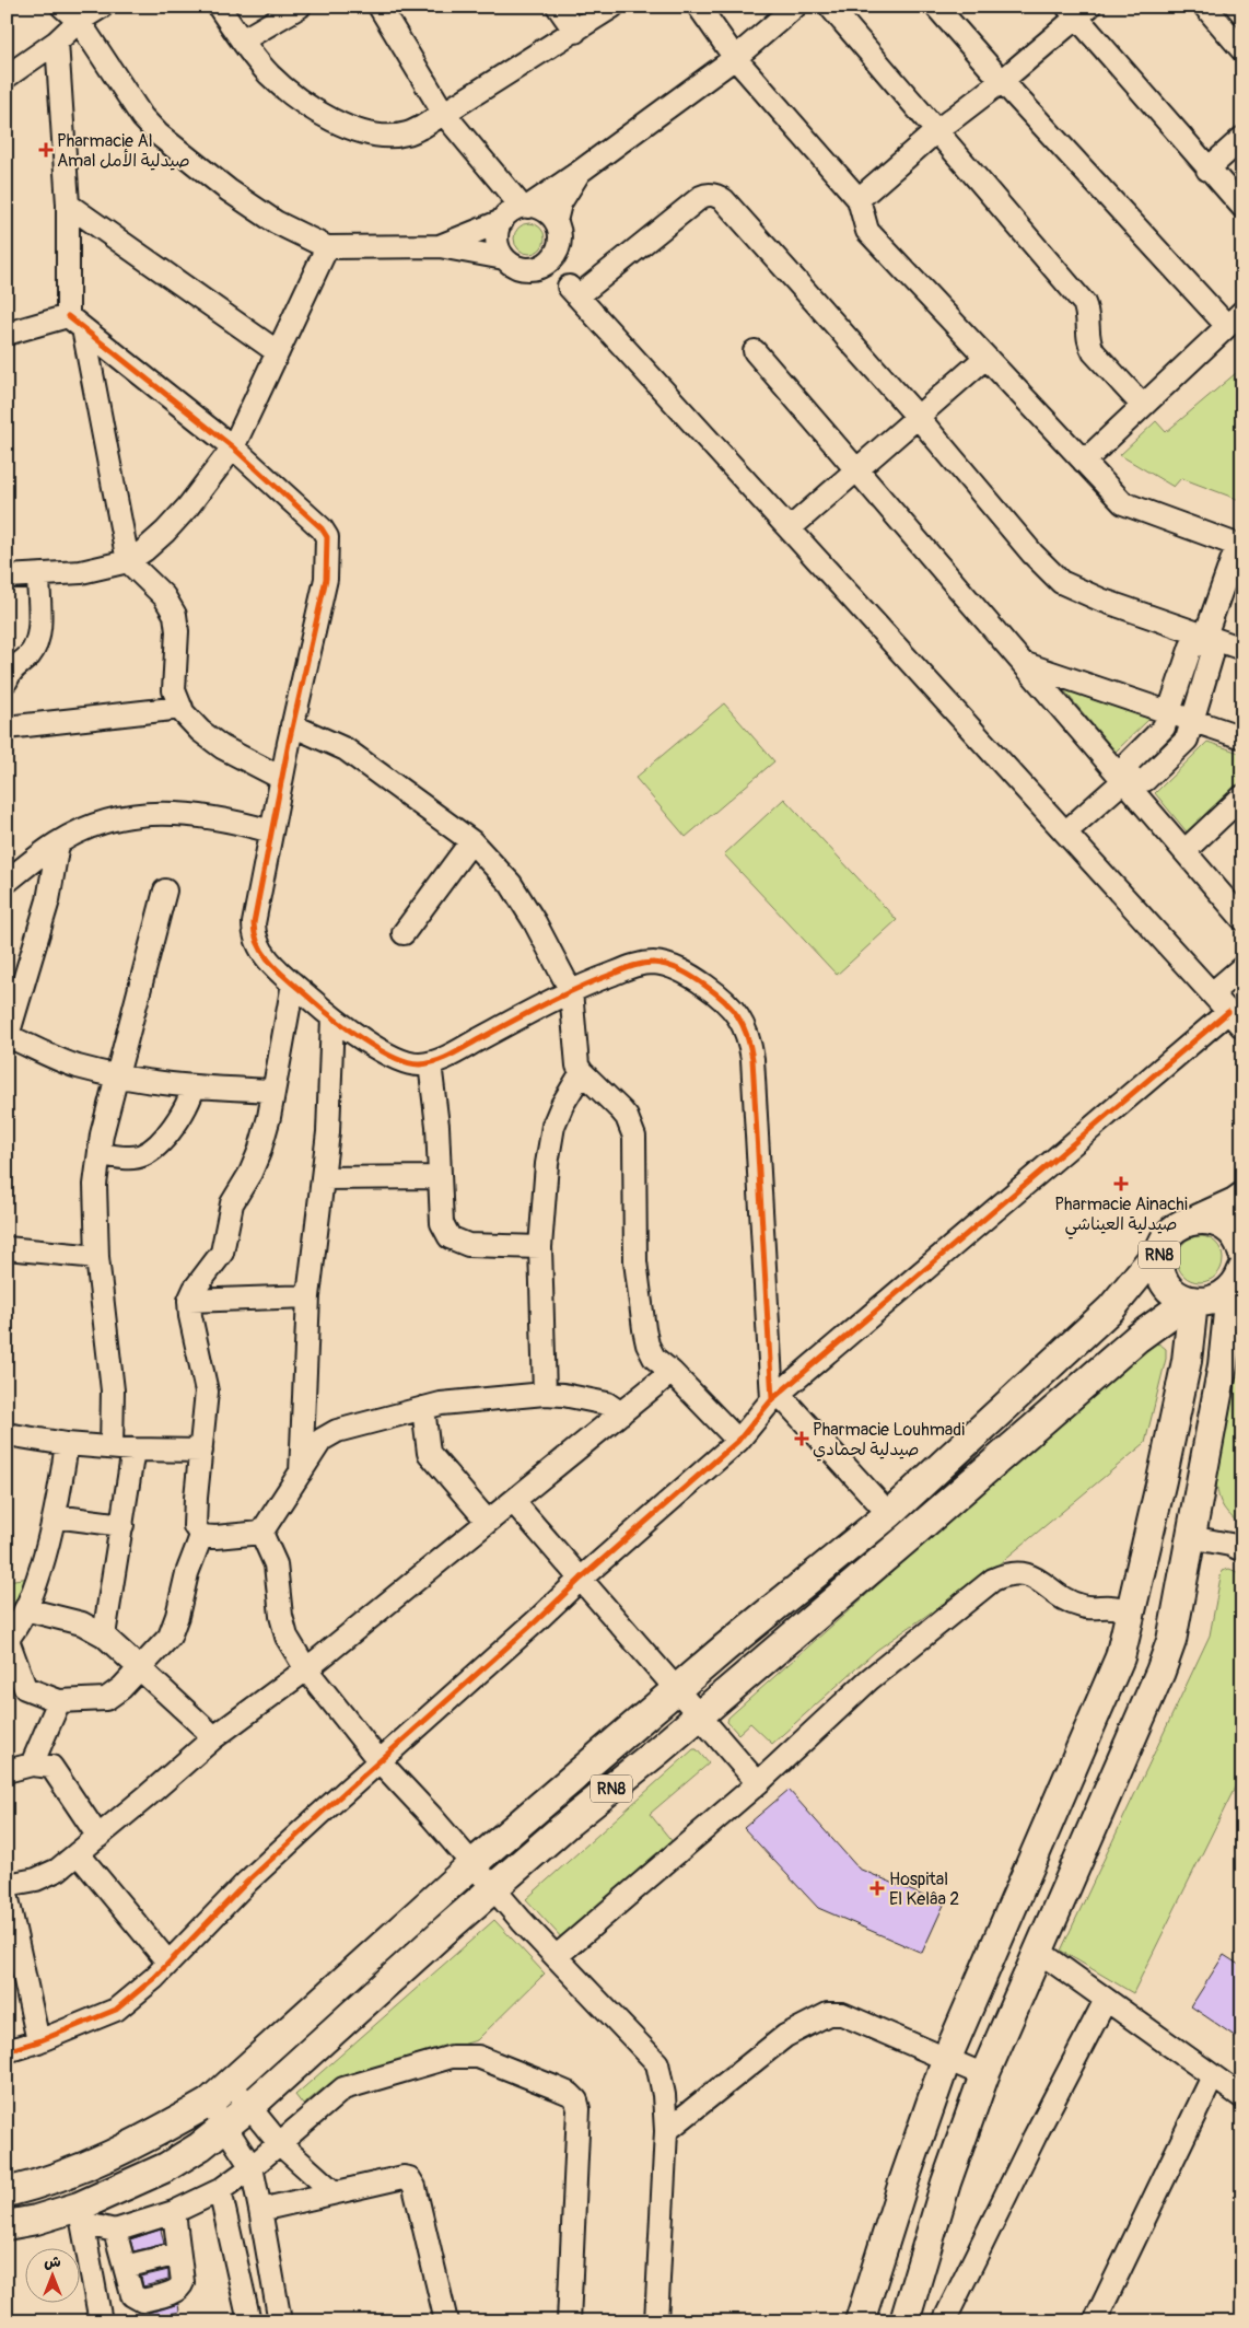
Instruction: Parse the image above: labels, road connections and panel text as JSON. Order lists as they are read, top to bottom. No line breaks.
{"streets":{"main road":["RN8"]},"places":{"health":["Pharmacie Al Amal صيدلية الأمل","Pharmacie Ainachi صيدلية العيناشي","Pharmacie Louhmadi صيدلية لحمادي","Hospital El Kelâa 2"]},"north":"top"}
